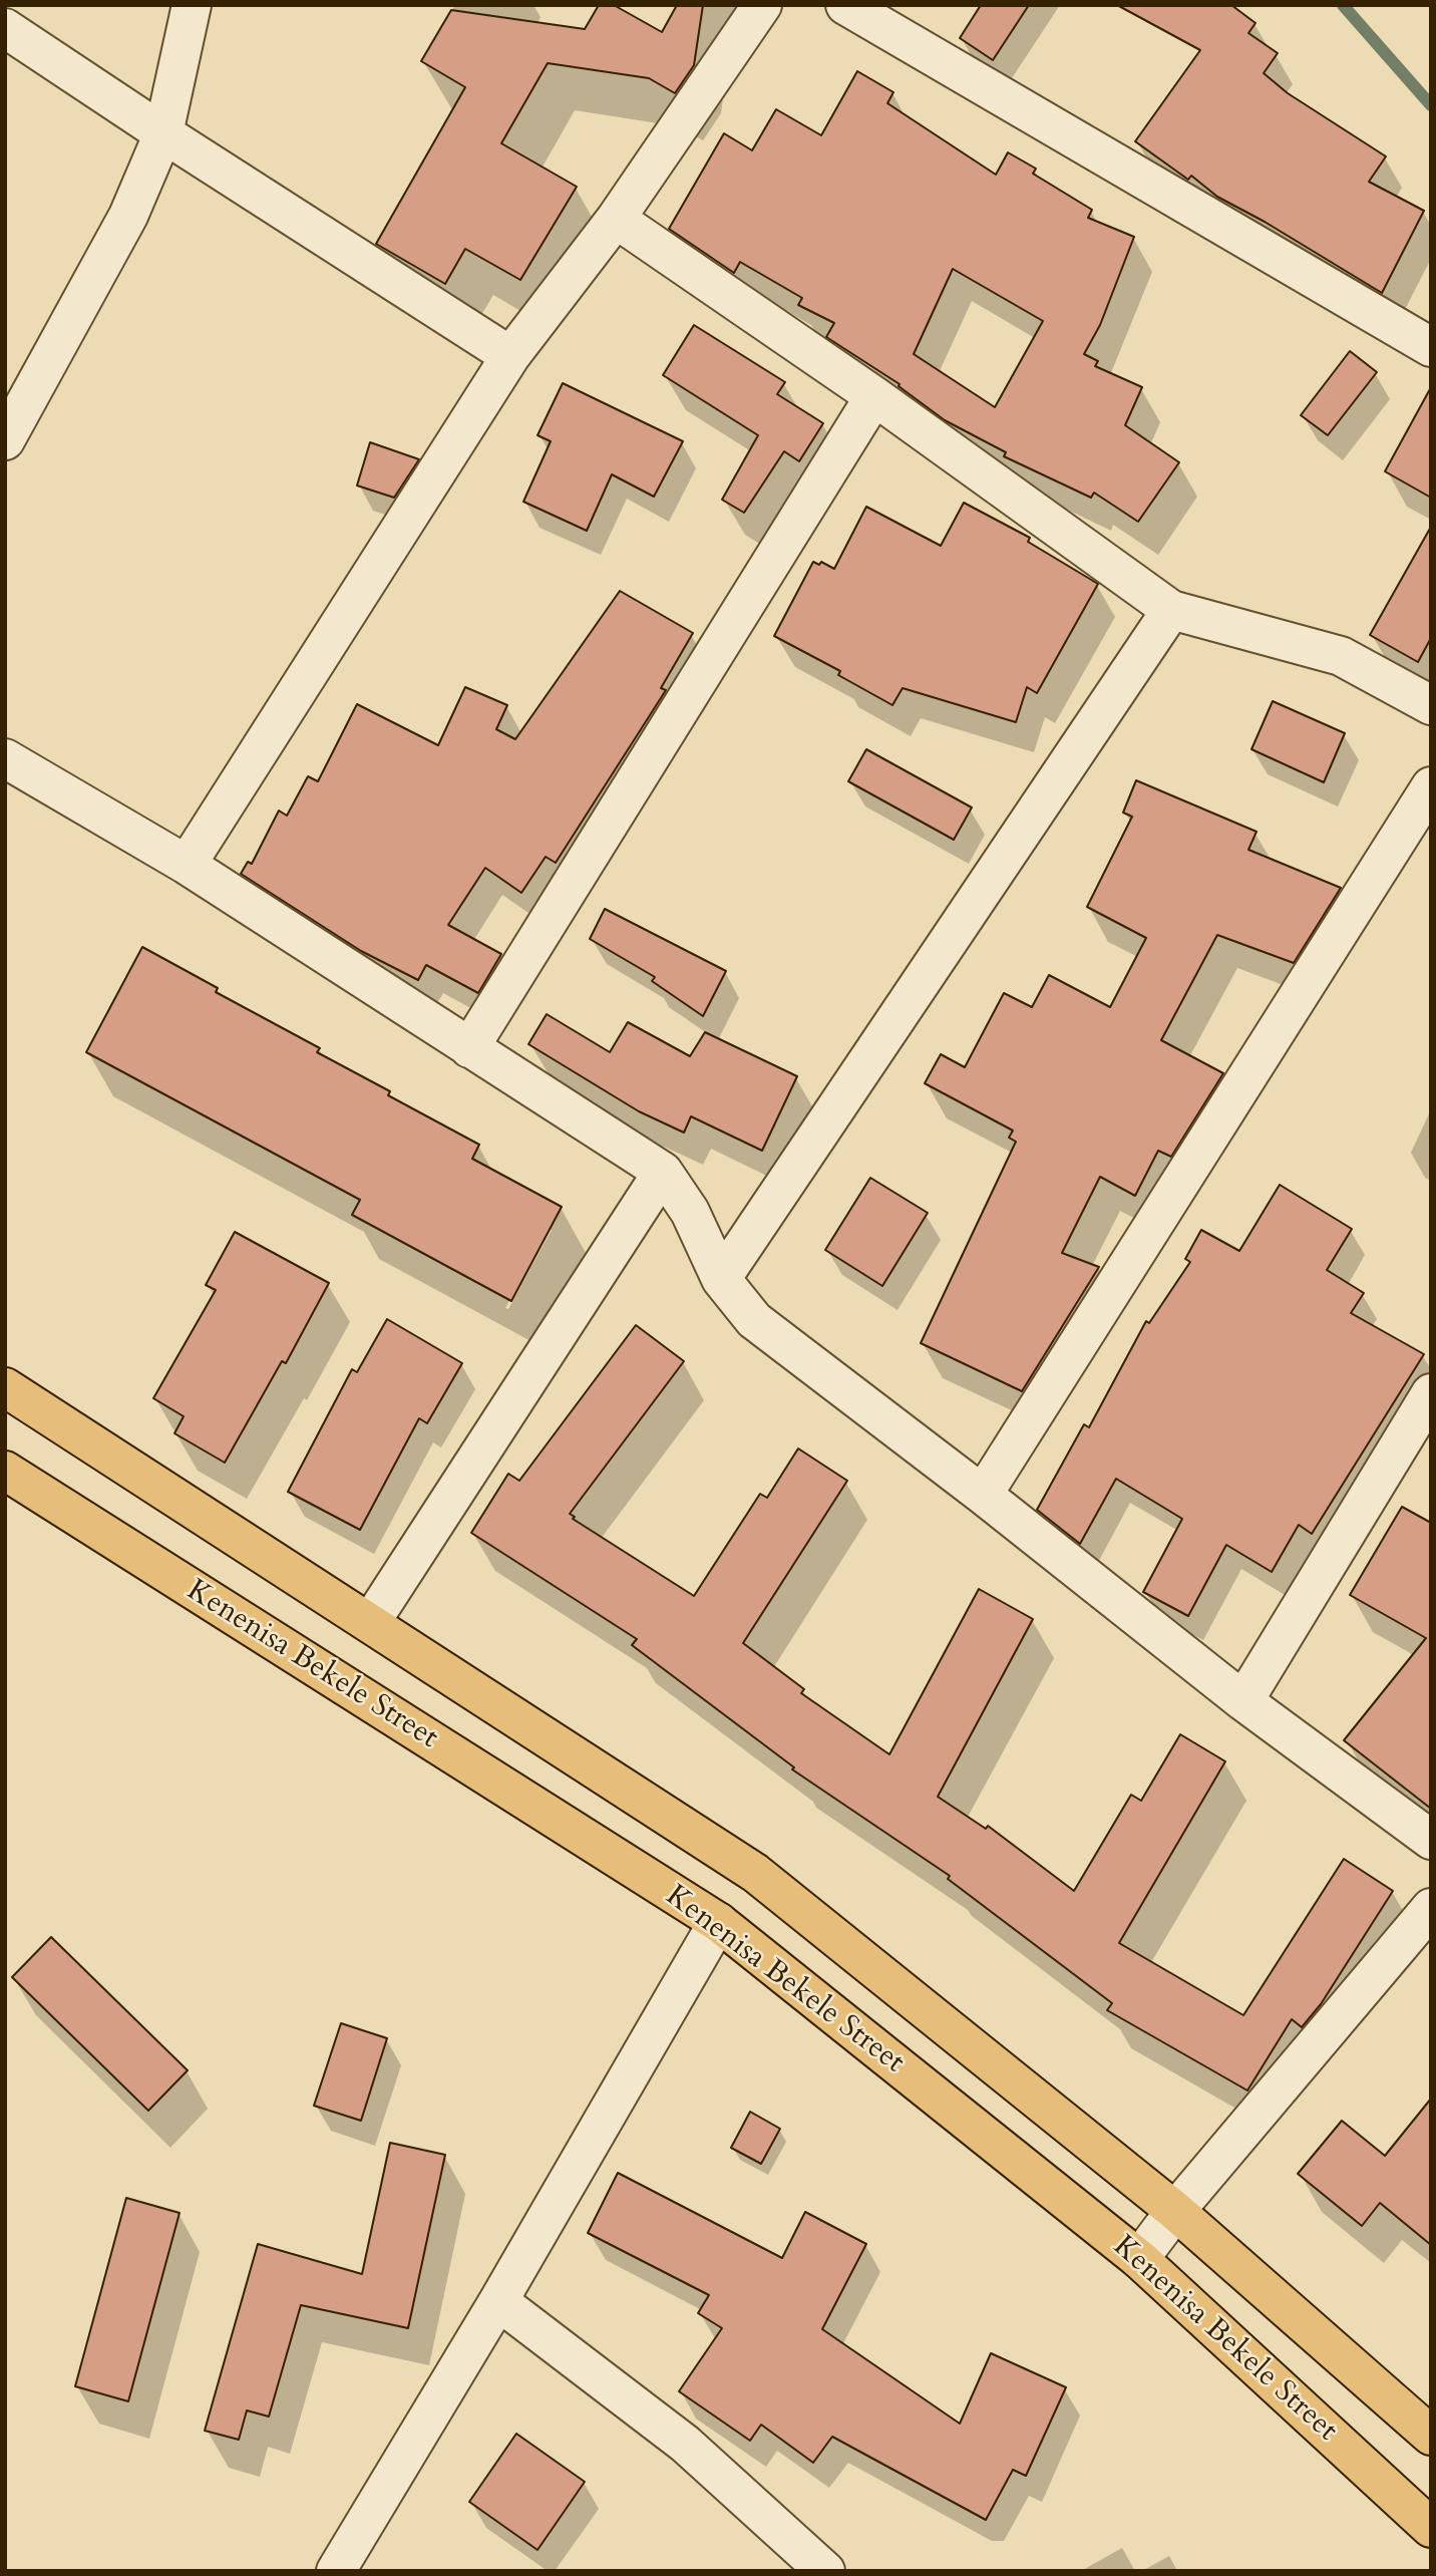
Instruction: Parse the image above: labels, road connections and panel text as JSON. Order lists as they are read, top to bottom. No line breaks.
{"streets":{"main road":["Kenenisa Bekele Street"]}}
